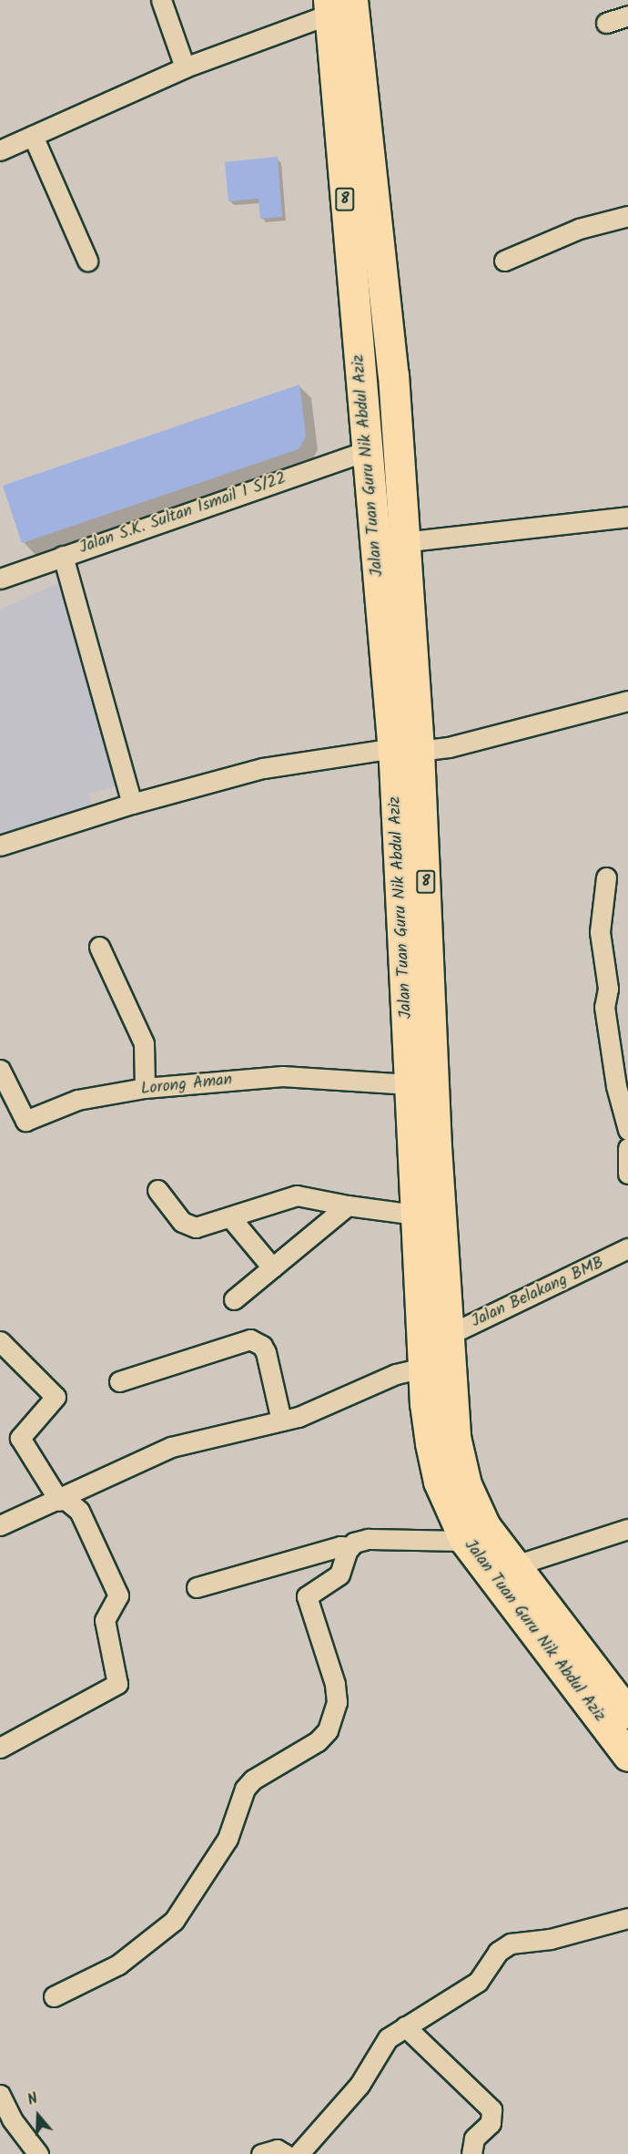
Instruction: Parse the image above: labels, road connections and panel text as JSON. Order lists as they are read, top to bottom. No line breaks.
{"streets":{"main road":["8","Jalan Tuan Guru Nik Abdul Aziz"],"street":["Jalan S.K. Sultan Ismail 1 S/22","Lorong Aman","Jalan Belakang BMB"]},"crossings":[["Jalan Tuan Guru Nik Abdul Aziz","Jalan S.K. Sultan Ismail 1 S/22"],["Jalan Tuan Guru Nik Abdul Aziz","Lorong Aman"],["Jalan Tuan Guru Nik Abdul Aziz","Jalan Belakang BMB"]],"north":"top"}
